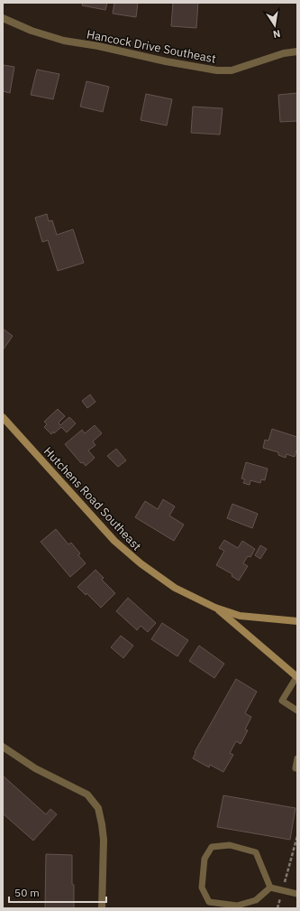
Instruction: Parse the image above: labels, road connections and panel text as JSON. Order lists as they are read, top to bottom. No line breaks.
{"streets":{"street":["Hancock Drive Southeast","Hutchens Road Southeast"]},"scale_bar":"50 m","north":"bottom"}
